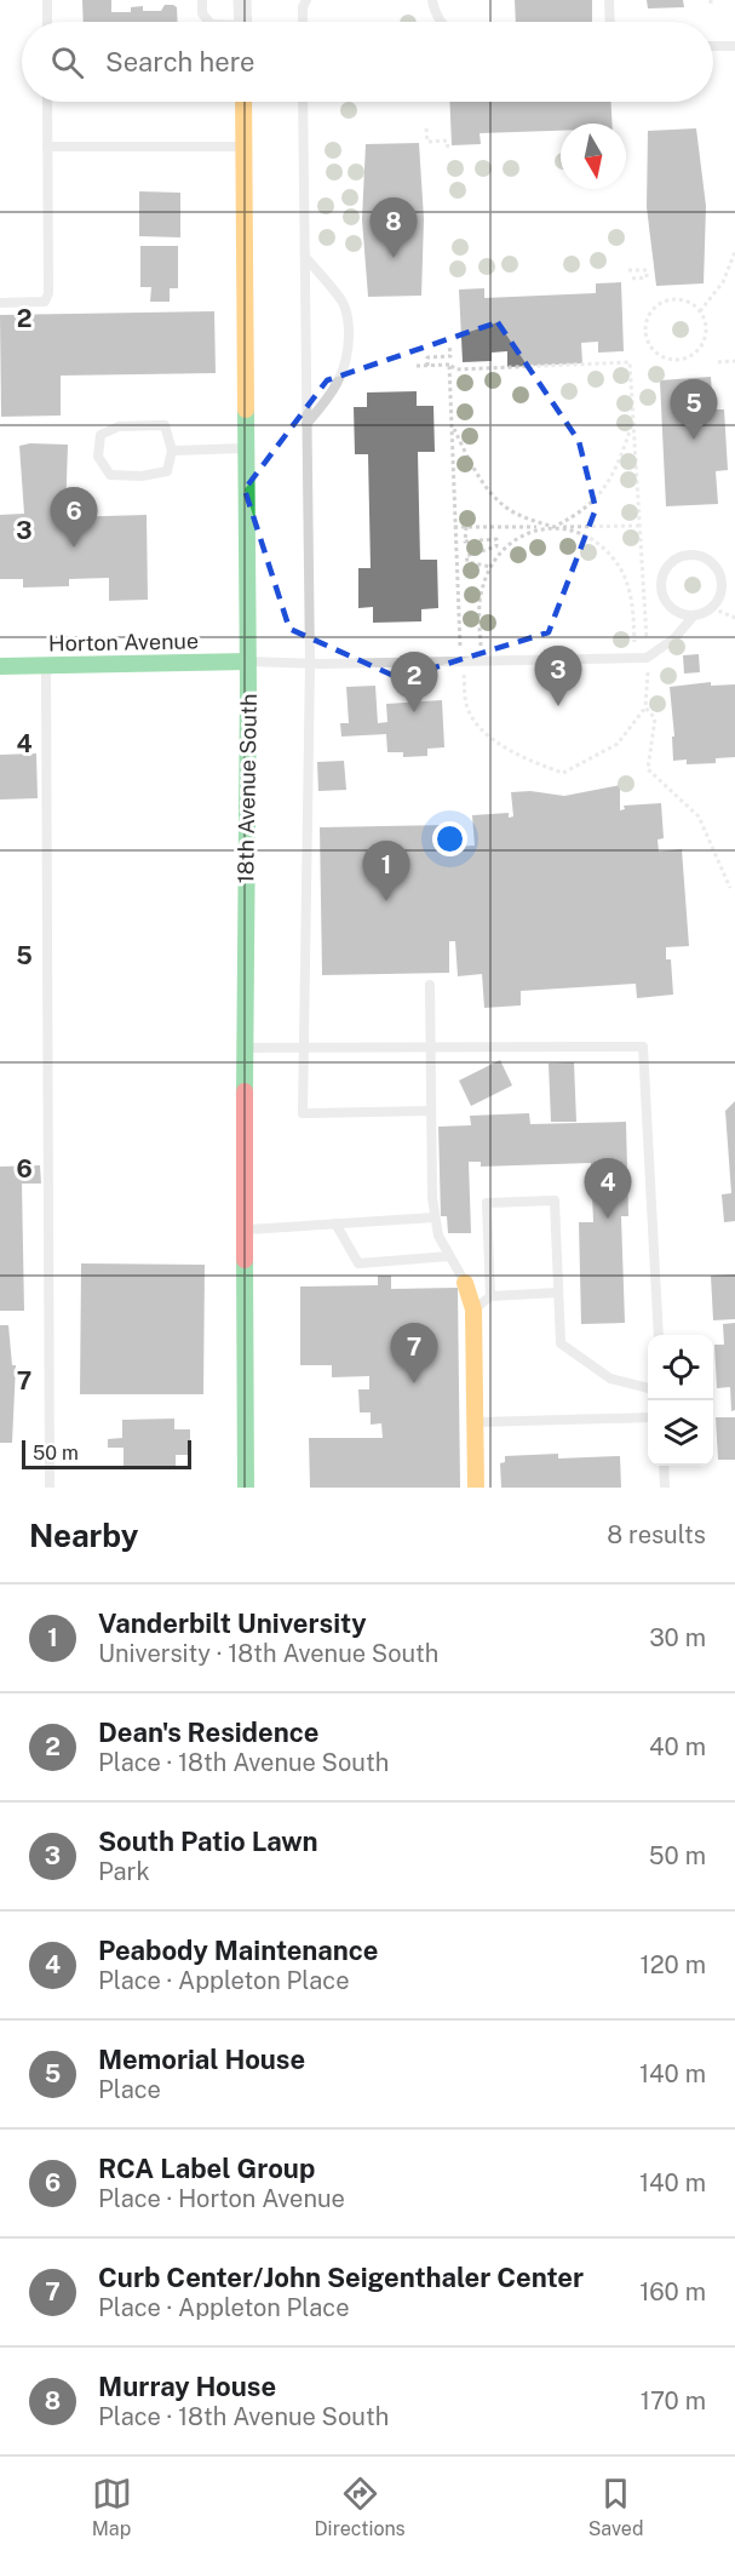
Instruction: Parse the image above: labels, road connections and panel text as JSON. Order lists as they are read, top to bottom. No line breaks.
{"streets":{"street":["Horton Avenue","18th Avenue South"]},"crossings":[["Horton Avenue","18th Avenue South"]],"scale_bar":"50 m","north":"bottom","page":{"search":"Search here","pins":["8","5","6","3","2","1","4","7"],"scale":"50 m","heading":["Nearby","8 results"],"list":[{"mark":"1","name":"Vanderbilt University","note":"University · 18th Avenue South","value":"30 m"},{"mark":"2","name":"Dean's Residence","note":"Place · 18th Avenue South","value":"40 m"},{"mark":"3","name":"South Patio Lawn","note":"Park","value":"50 m"},{"mark":"4","name":"Peabody Maintenance","note":"Place · Appleton Place","value":"120 m"},{"mark":"5","name":"Memorial House","note":"Place","value":"140 m"},{"mark":"6","name":"RCA Label Group","note":"Place · Horton Avenue","value":"140 m"},{"mark":"7","name":"Curb Center/John Seigenthaler Center","note":"Place · Appleton Place","value":"160 m"},{"mark":"8","name":"Murray House","note":"Place · 18th Avenue South","value":"170 m"}],"nav":["Map","Directions","Saved"]},"grid":{"rows":["2","3","4","5","6","7"]}}
